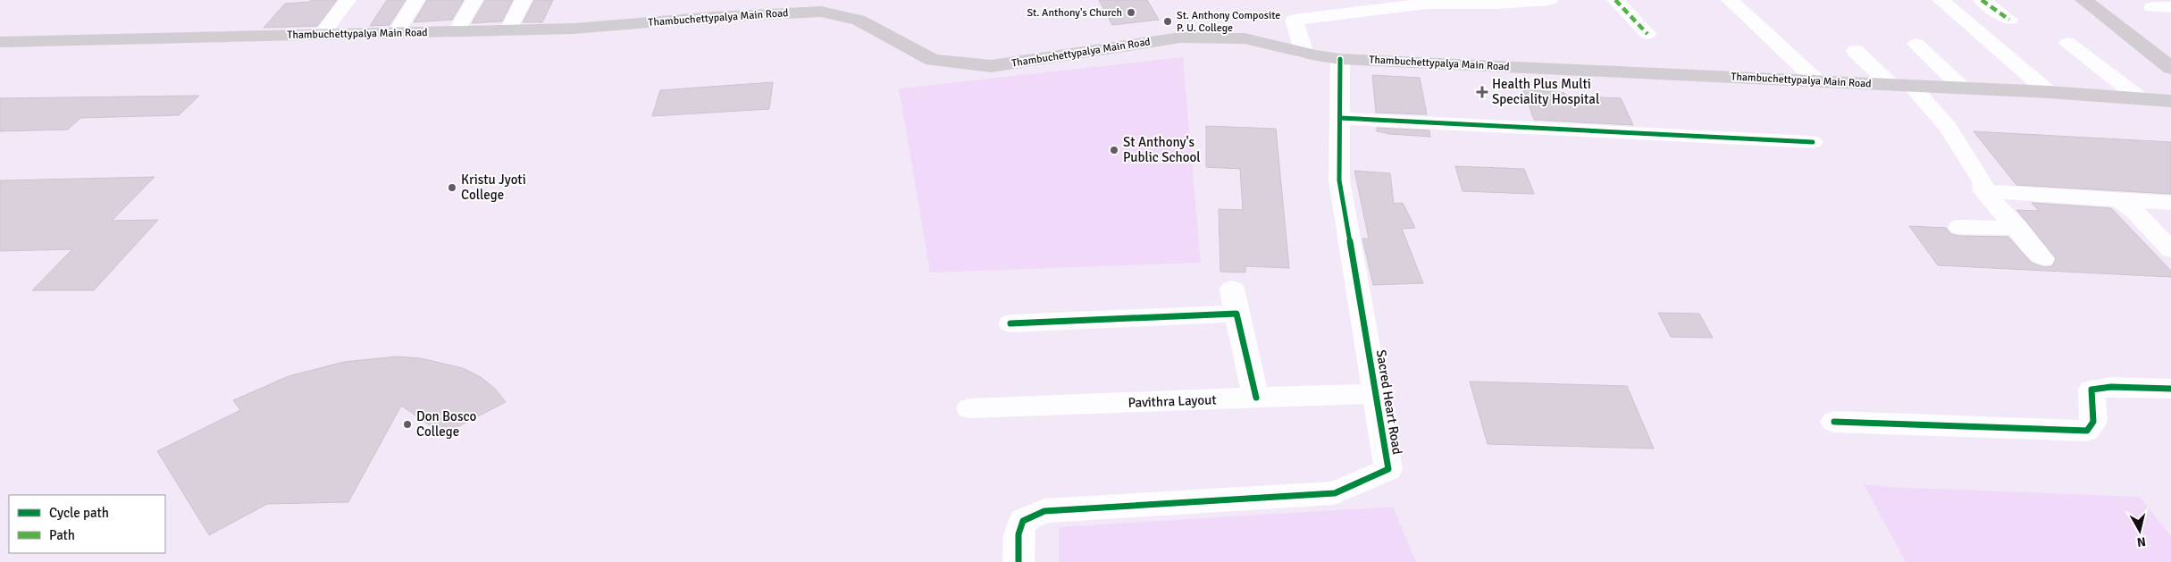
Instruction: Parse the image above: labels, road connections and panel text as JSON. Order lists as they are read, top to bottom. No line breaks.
{"streets":{"main road":["Thambuchettypalya Main Road"],"street":["Pavithra Layout","Sacred Heart Road"]},"crossings":[["Thambuchettypalya Main Road","Sacred Heart Road"],["Pavithra Layout","Sacred Heart Road"]],"places":{"other":["St. Anthony's Church","St. Anthony Composite P. U. College","St Anthony's Public School","Kristu Jyoti College","Don Bosco College"],"health":["Health Plus Multi Speciality Hospital"]},"legend":["Cycle path","Path"],"north":"bottom"}
